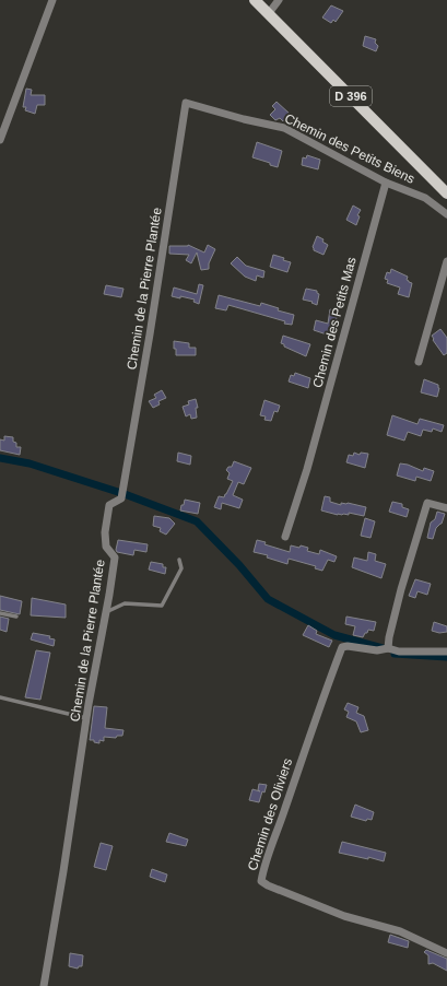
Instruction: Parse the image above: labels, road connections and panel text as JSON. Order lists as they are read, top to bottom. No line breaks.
{"streets":{"main road":["D 396"],"street":["Chemin des Petits Biens","Chemin de la Pierre Plantée","Chemin des Petits Mas","Chemin des Oliviers"]},"crossings":[["Chemin des Petits Biens","Chemin de la Pierre Plantée"],["Chemin des Petits Biens","Chemin des Petits Mas"]]}
